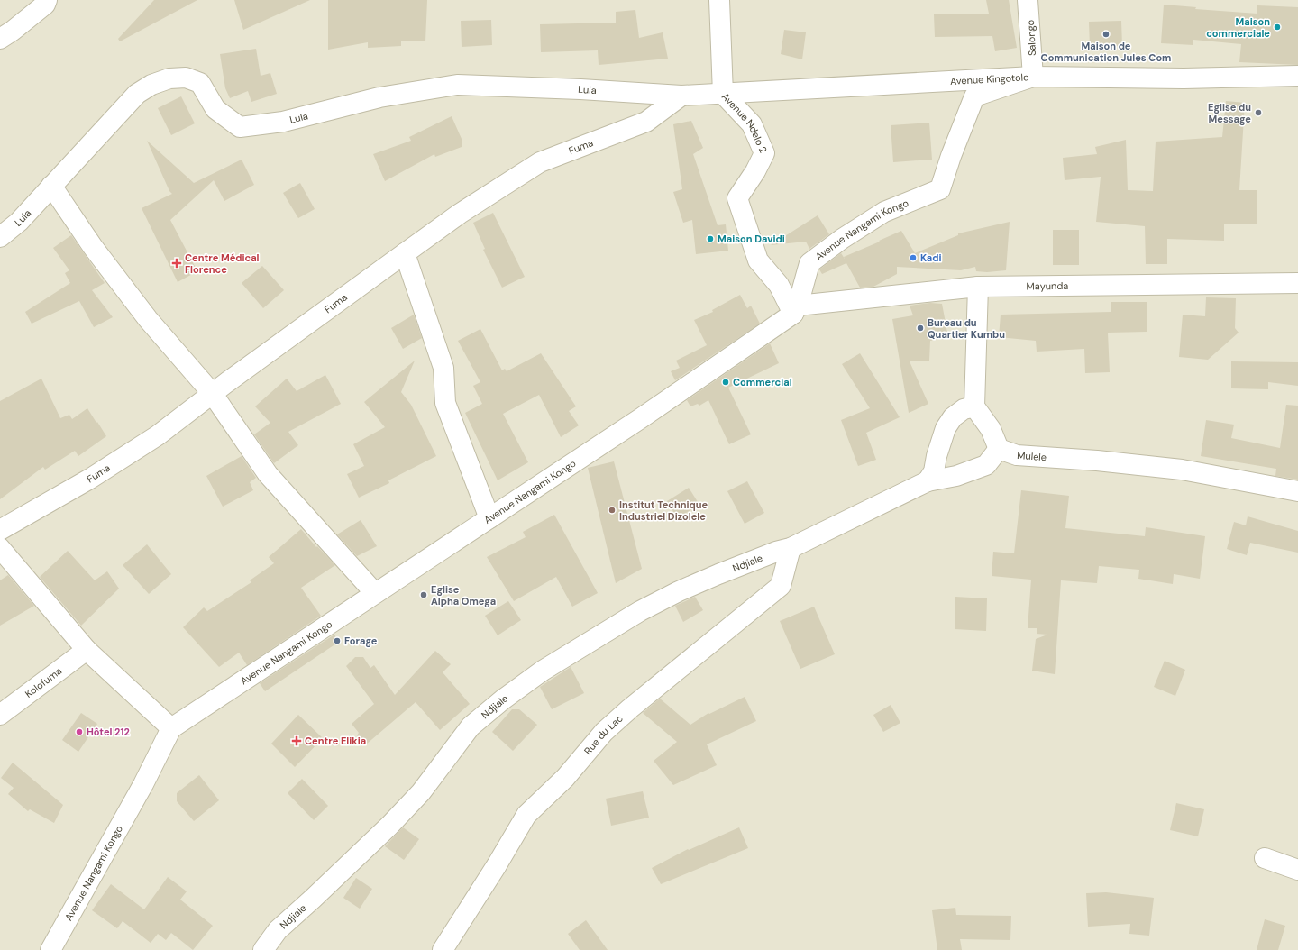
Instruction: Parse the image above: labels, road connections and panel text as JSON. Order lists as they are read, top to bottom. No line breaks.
{"streets":{"street":["Salongo","Avenue Kingotolo","Lula","Avenue Ndelo 2","Fuma","Avenue Nangami Kongo","Mayunda","Mulele","Ndjiale","Kolofuma","Rue du Lac"]},"crossings":[["Salongo","Avenue Kingotolo"],["Salongo","Avenue Nangami Kongo"],["Avenue Kingotolo","Lula"],["Avenue Kingotolo","Avenue Ndelo 2"],["Avenue Kingotolo","Fuma"],["Avenue Kingotolo","Avenue Nangami Kongo"],["Lula","Fuma"],["Avenue Ndelo 2","Avenue Nangami Kongo"],["Avenue Ndelo 2","Mayunda"],["Avenue Nangami Kongo","Mayunda"],["Ndjiale","Rue du Lac"]],"places":{"other":["Maison commerciale","Maison de Communication Jules Com","Eglise du Message","Maison Davidi","Kadi","Bureau du Quartier Kumbu","Commercial","Institut Technique Industriel Dizolele","Eglise Alpha Omega","Forage","Hôtel 212"],"health":["Centre Médical Florence","Centre Elikia"]}}
